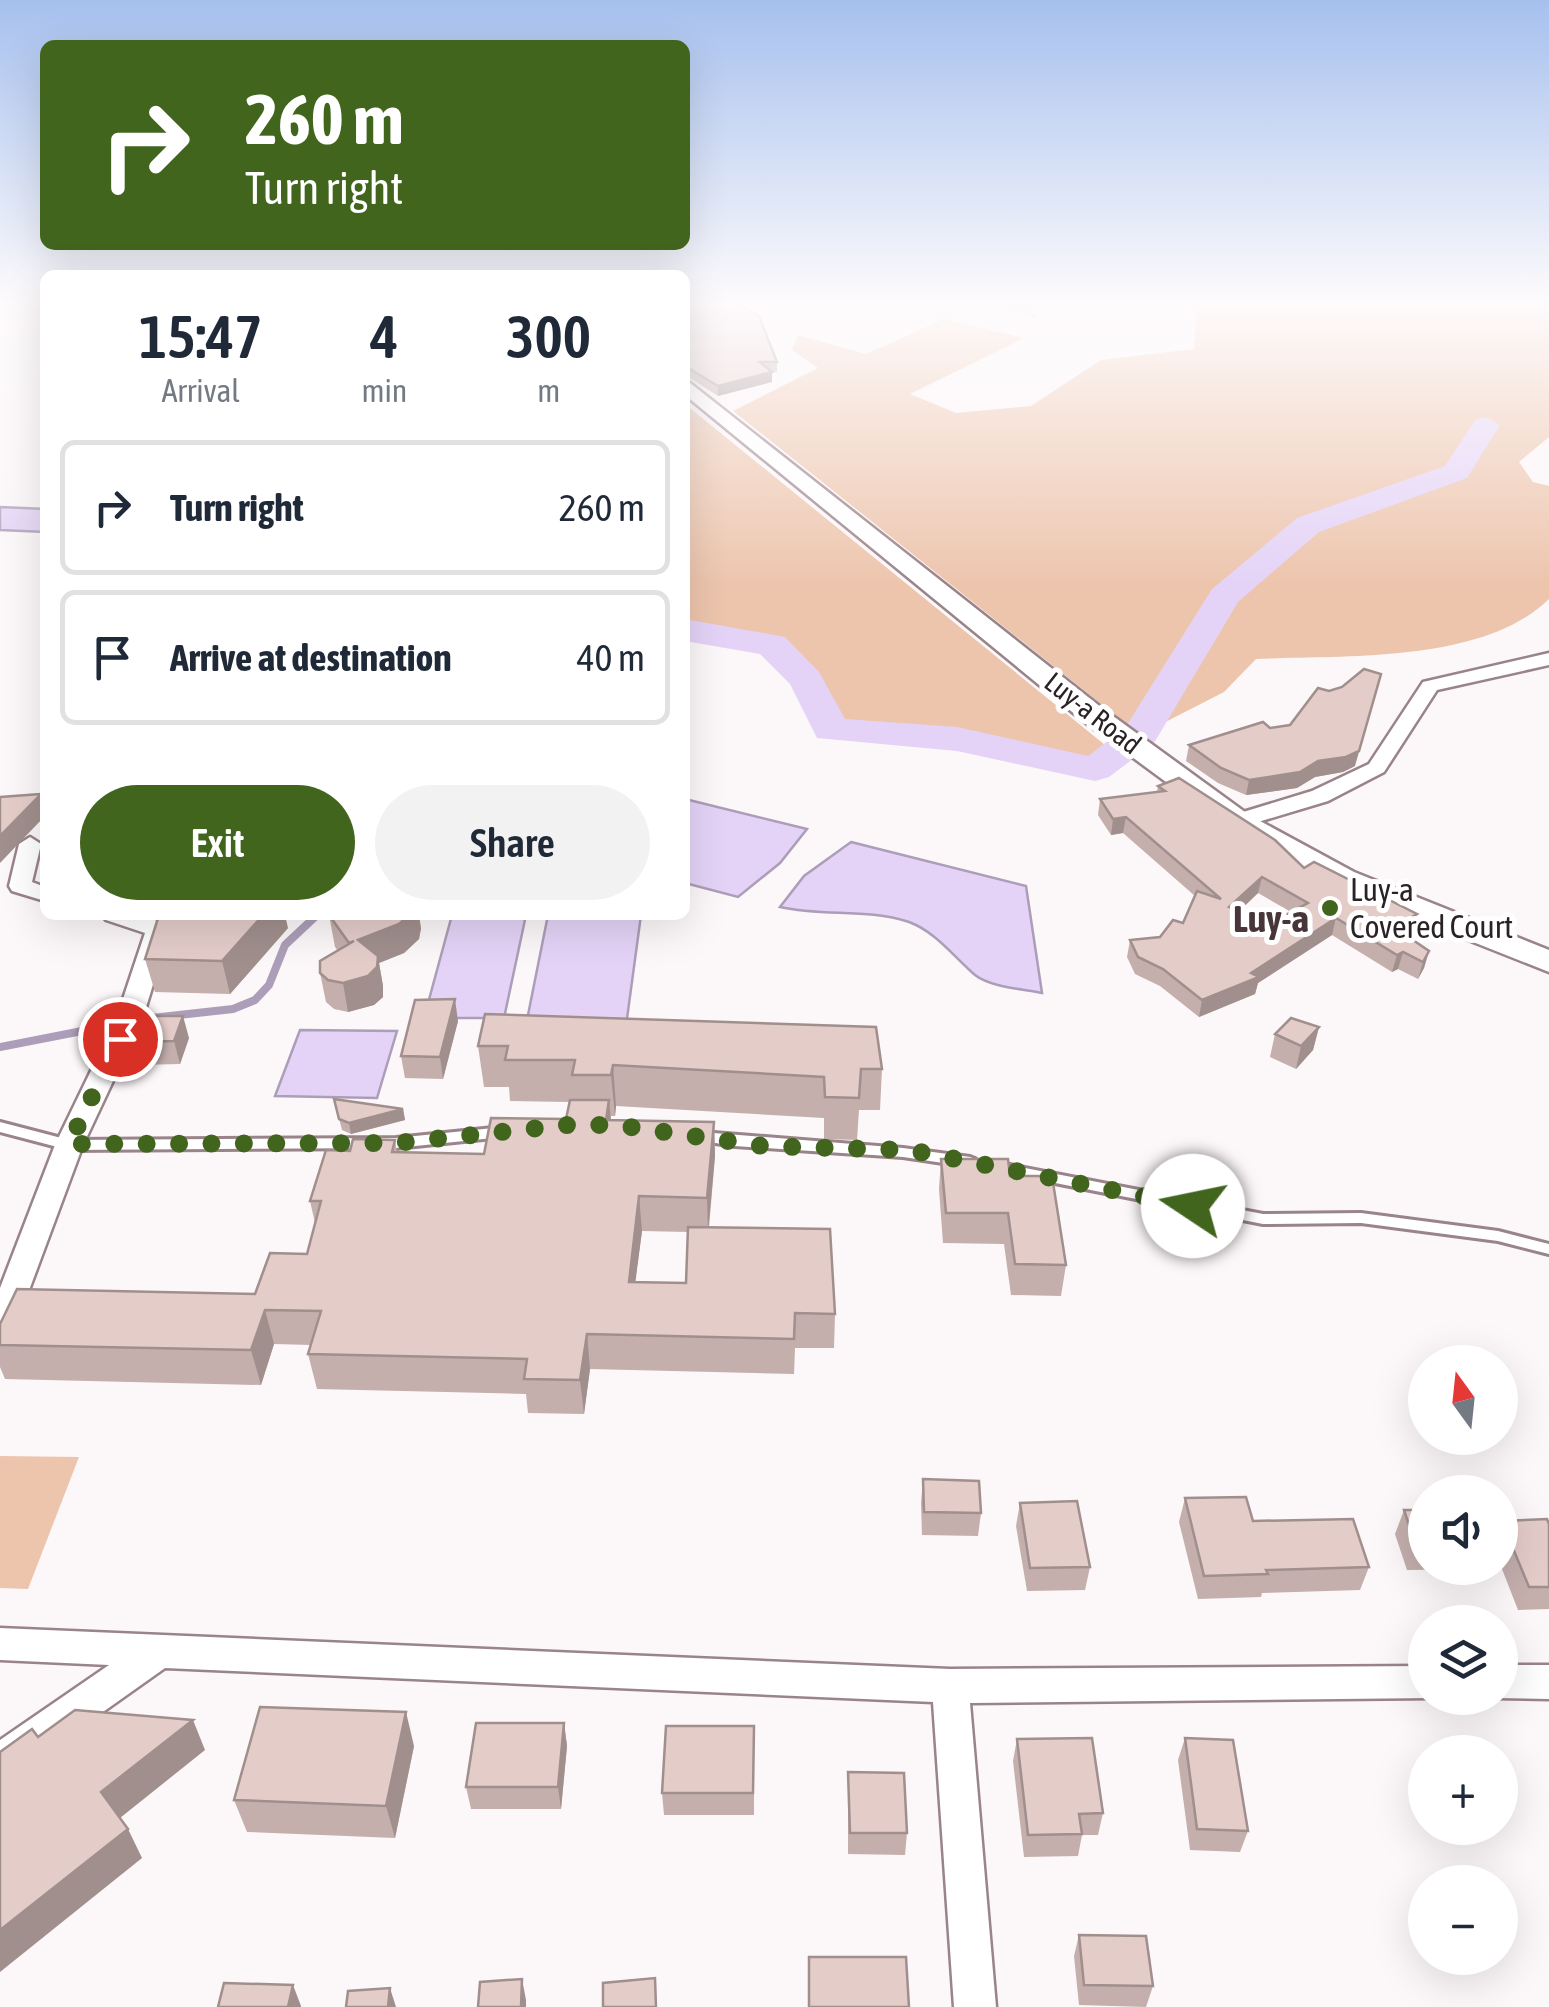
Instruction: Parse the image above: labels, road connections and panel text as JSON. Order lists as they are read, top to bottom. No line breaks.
{"streets":{"main road":["Luy-a Road"]},"districts":["Luy-a"],"places":["Luy-a Covered Court"],"north":"top","page":{"turn":["260 m","Turn right"],"eta":["15:47","Arrival","4","min","300","m"],"list":[{"name":"Turn right","value":"260 m"},{"name":"Arrive at destination","value":"40 m"}],"buttons":["Exit","Share"],"map_buttons":["+","−"]}}
